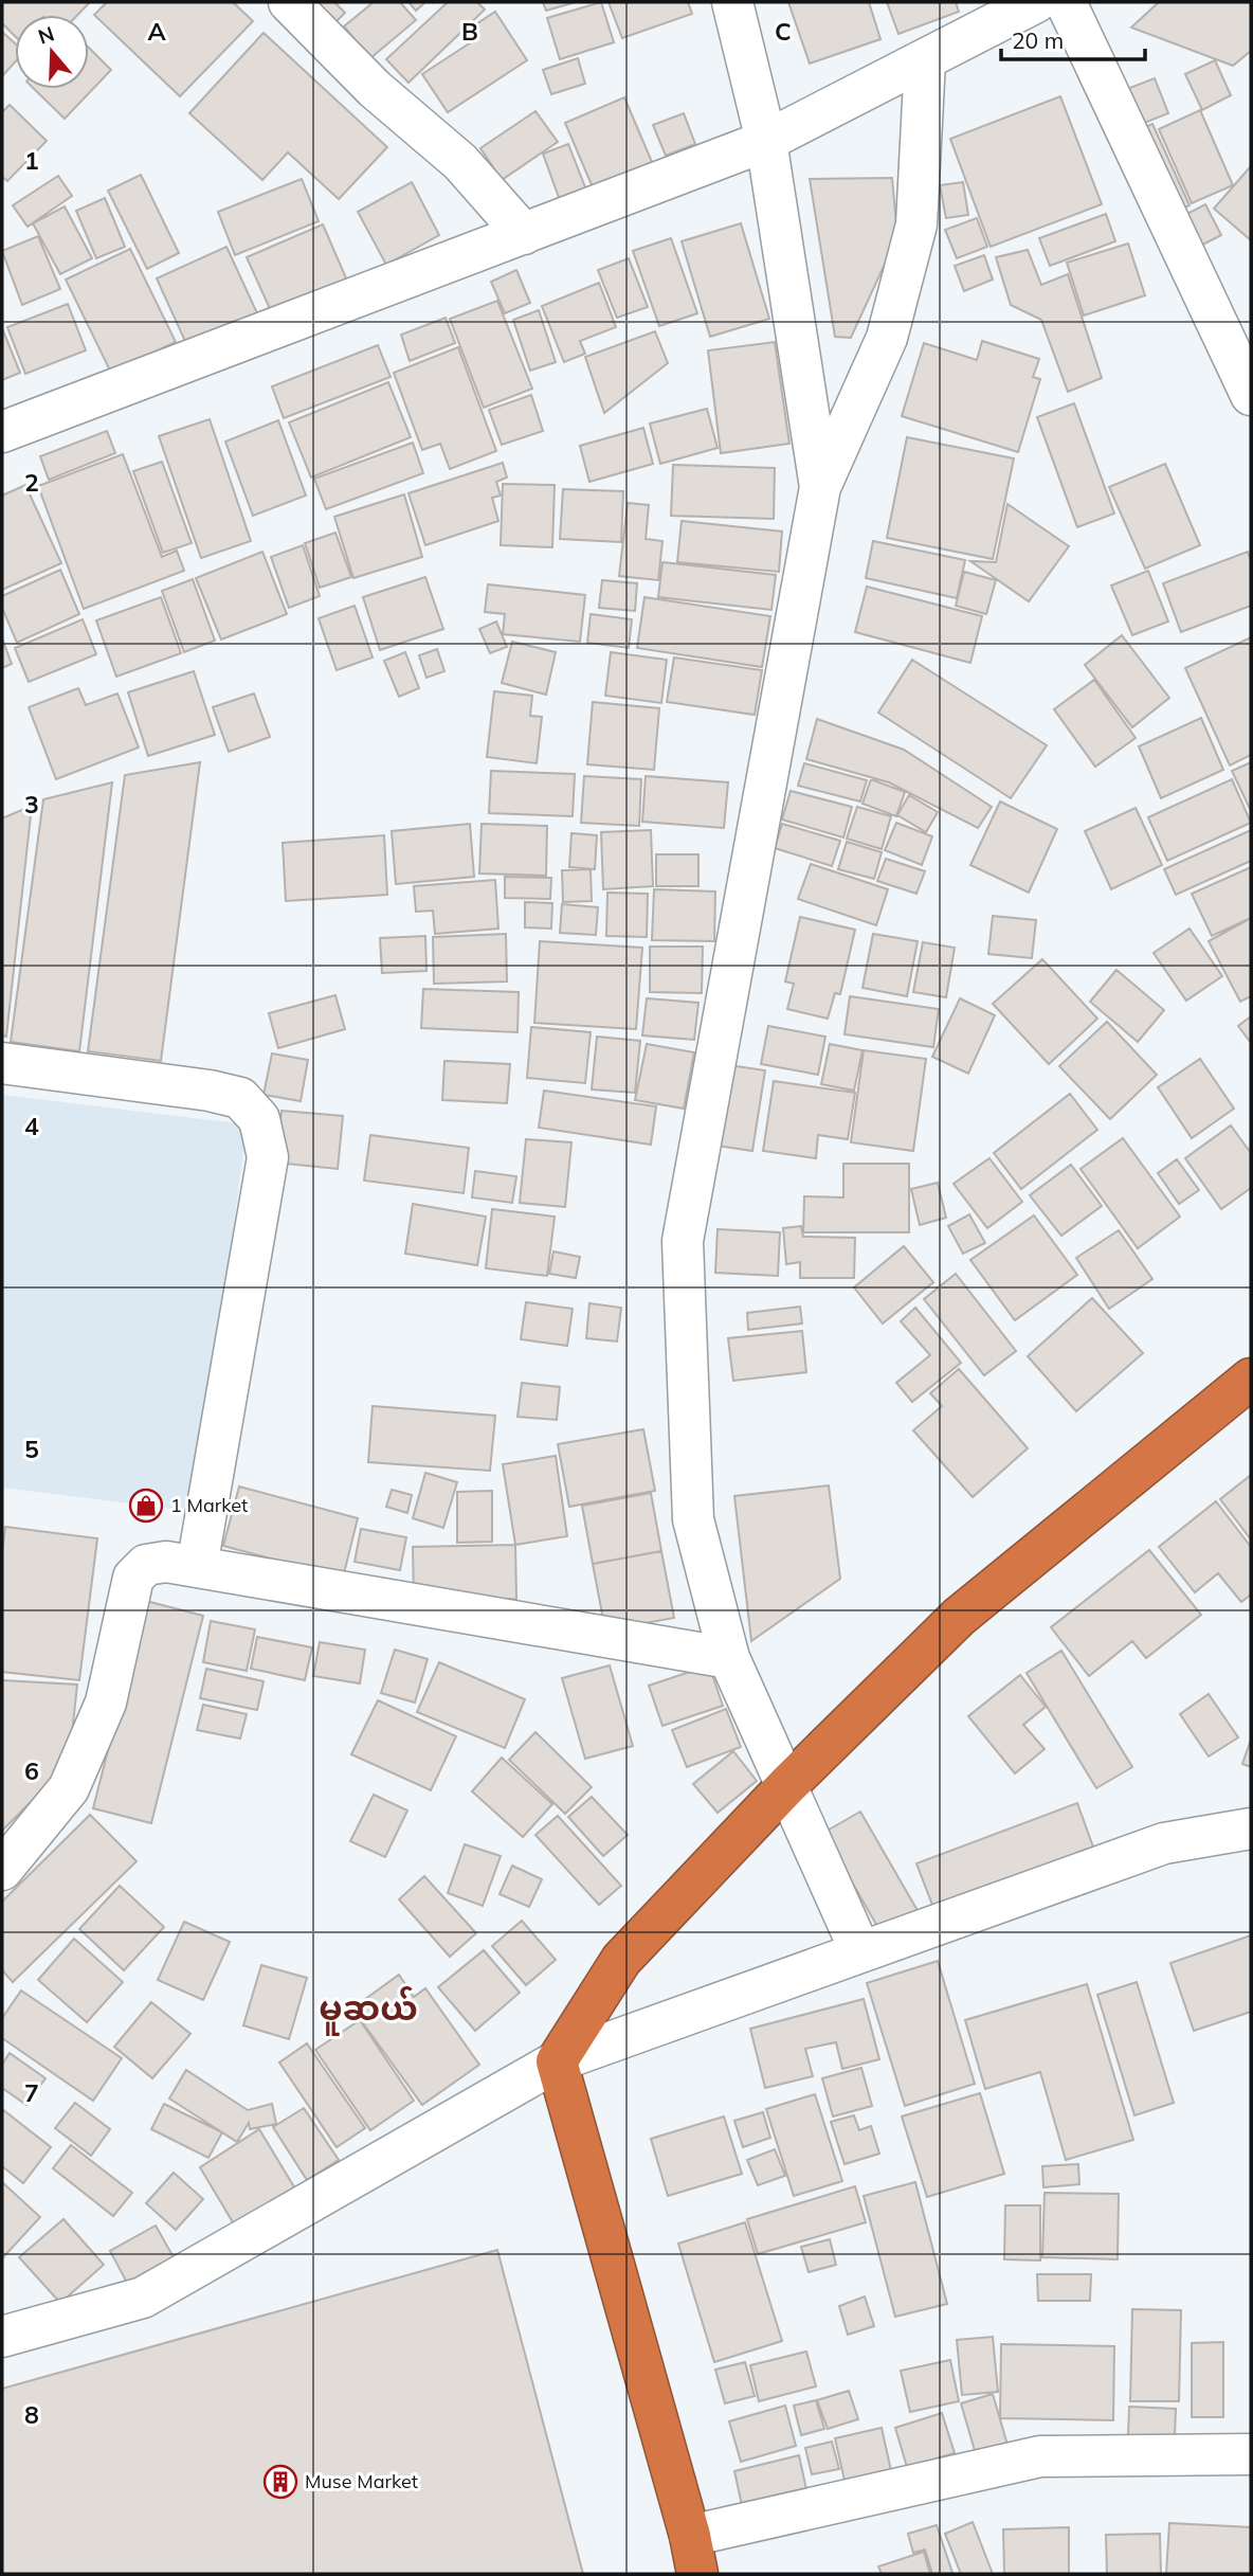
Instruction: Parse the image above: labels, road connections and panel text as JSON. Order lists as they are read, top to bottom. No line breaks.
{"districts":["မူဆယ်"],"places":{"shop":["1 Market"],"building":["Muse Market"]},"scale_bar":"20 m","north":"top","grid":{"columns":["A","B","C"],"rows":["1","2","3","4","5","6","7","8"]}}
